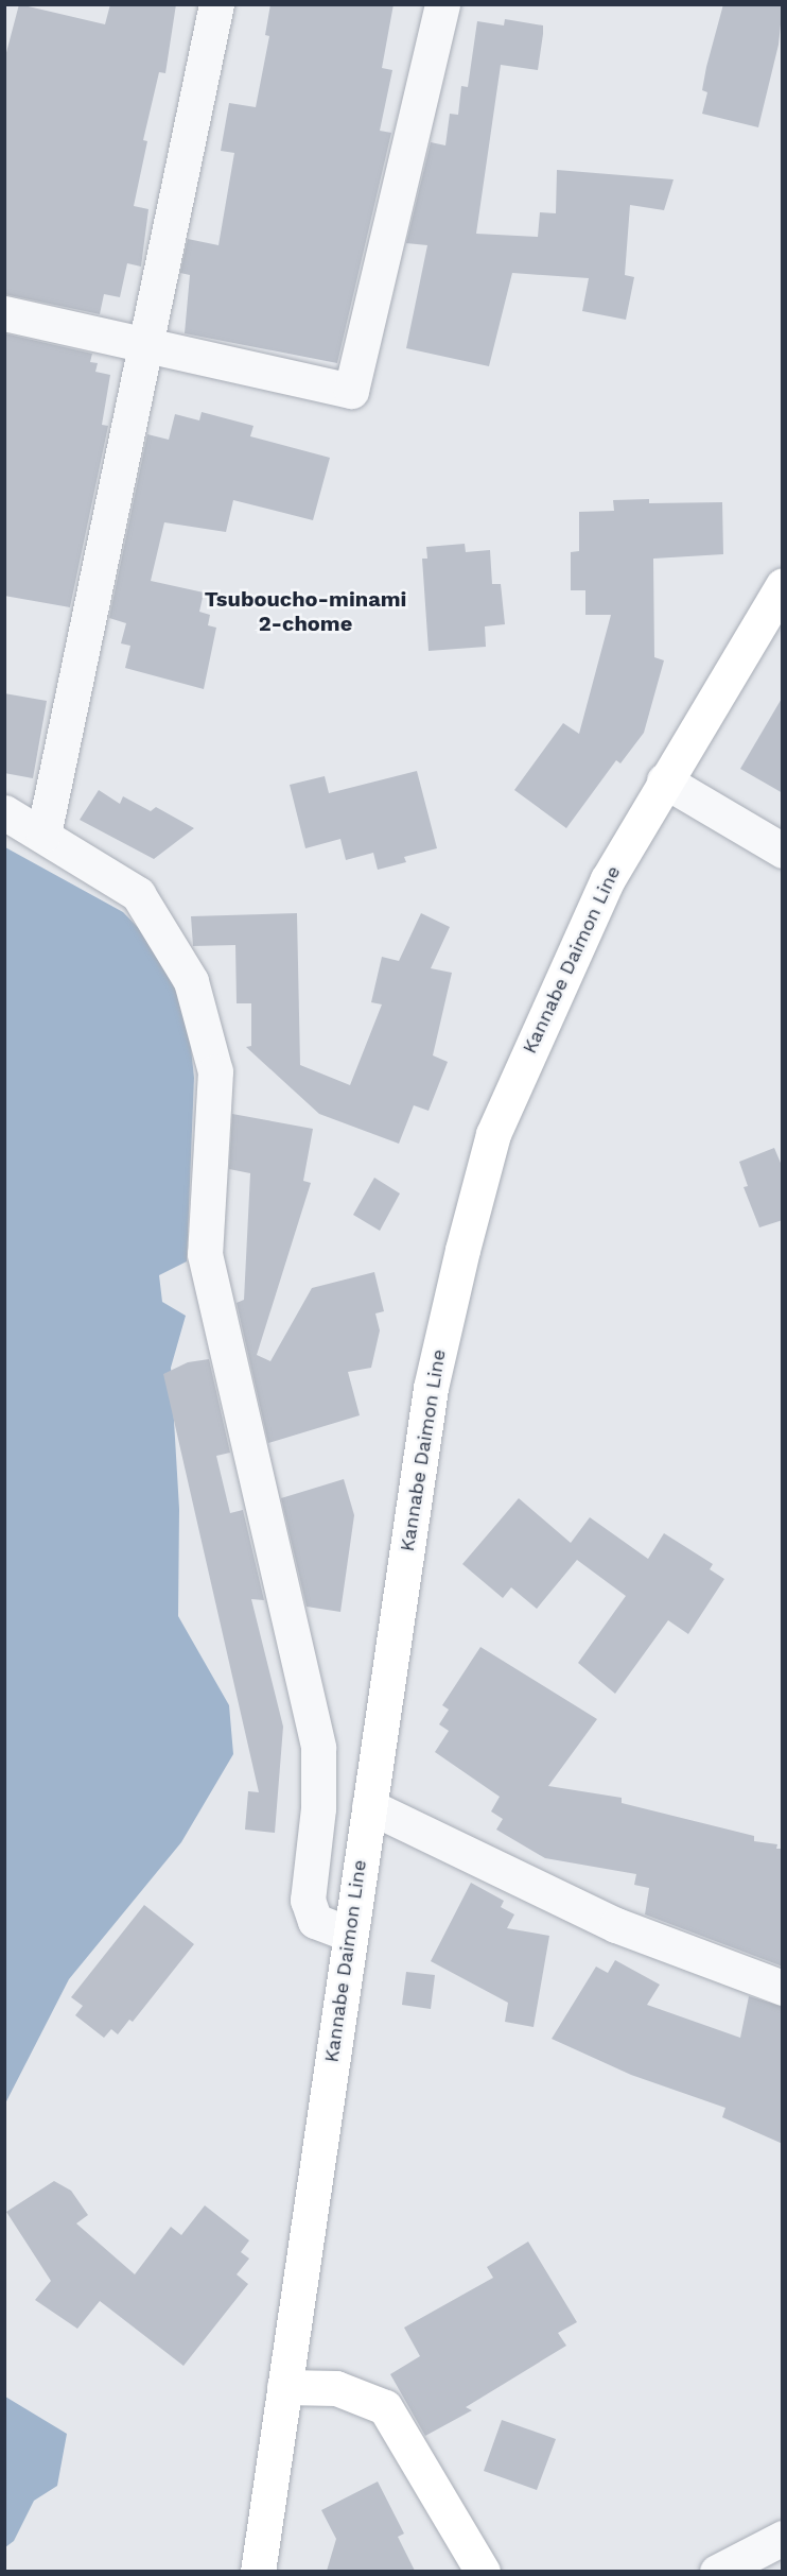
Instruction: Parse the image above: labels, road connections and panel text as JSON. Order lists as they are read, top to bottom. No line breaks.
{"streets":{"main road":["Kannabe Daimon Line"]},"districts":["Tsuboucho-minami 2-chome"]}
